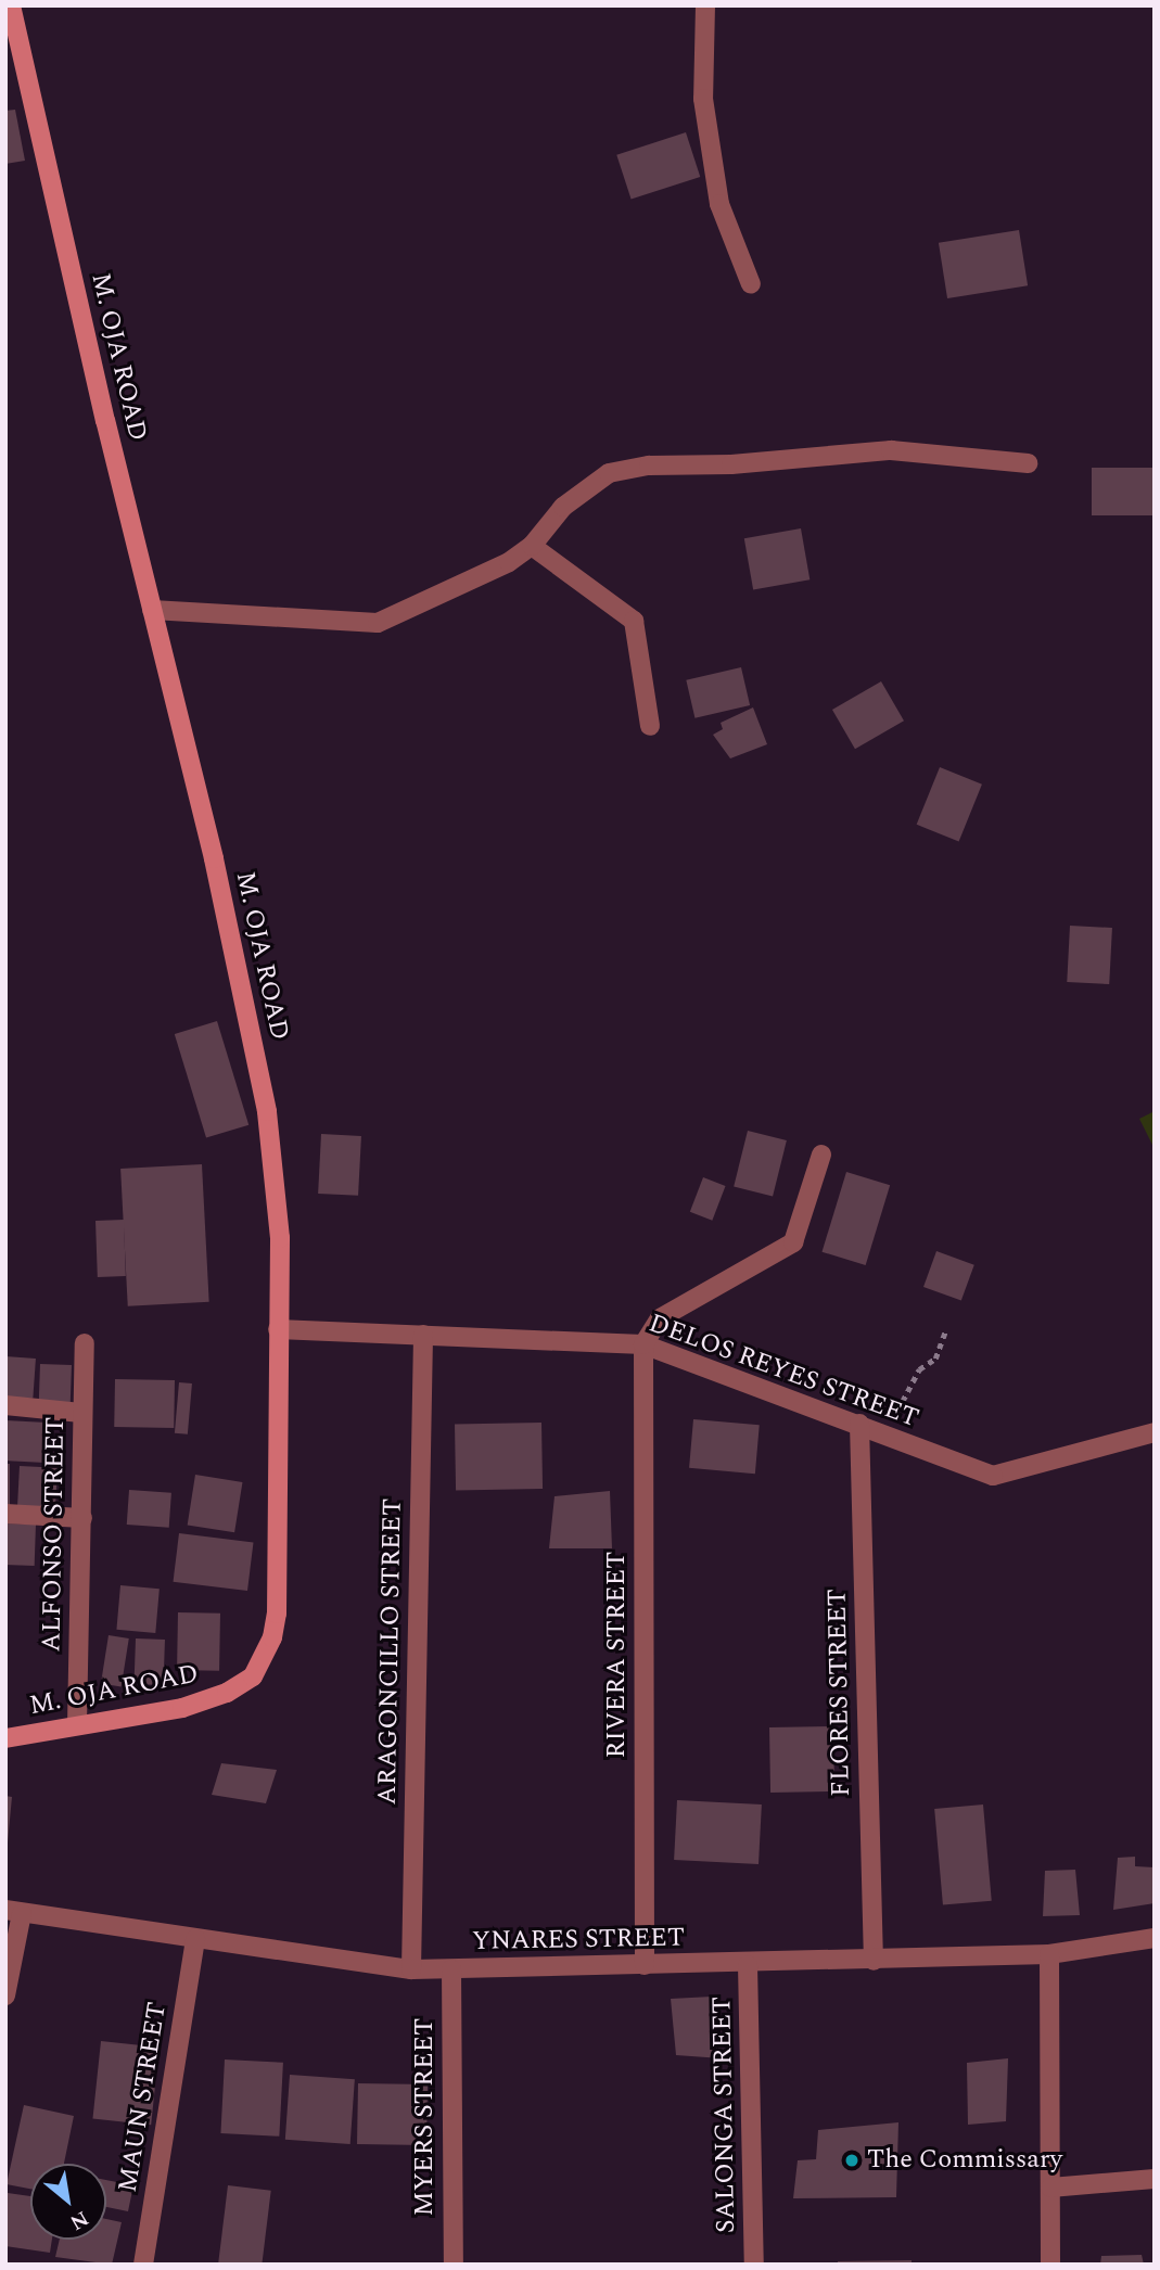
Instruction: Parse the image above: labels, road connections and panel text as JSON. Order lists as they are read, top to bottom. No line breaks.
{"streets":{"street":["M. OJA ROAD","DELOS REYES STREET","ALFONSO STREET","ARAGONCILLO STREET","RIVERA STREET","FLORES STREET","YNARES STREET","MAUN STREET","SALONGA STREET","MYERS STREET"]},"crossings":[["M. OJA ROAD","DELOS REYES STREET"],["M. OJA ROAD","ALFONSO STREET"],["DELOS REYES STREET","ARAGONCILLO STREET"],["DELOS REYES STREET","RIVERA STREET"],["DELOS REYES STREET","FLORES STREET"],["ARAGONCILLO STREET","YNARES STREET"],["RIVERA STREET","YNARES STREET"],["FLORES STREET","YNARES STREET"],["YNARES STREET","MAUN STREET"],["YNARES STREET","SALONGA STREET"],["YNARES STREET","MYERS STREET"]],"places":["The Commissary"],"north":"bottom right"}
